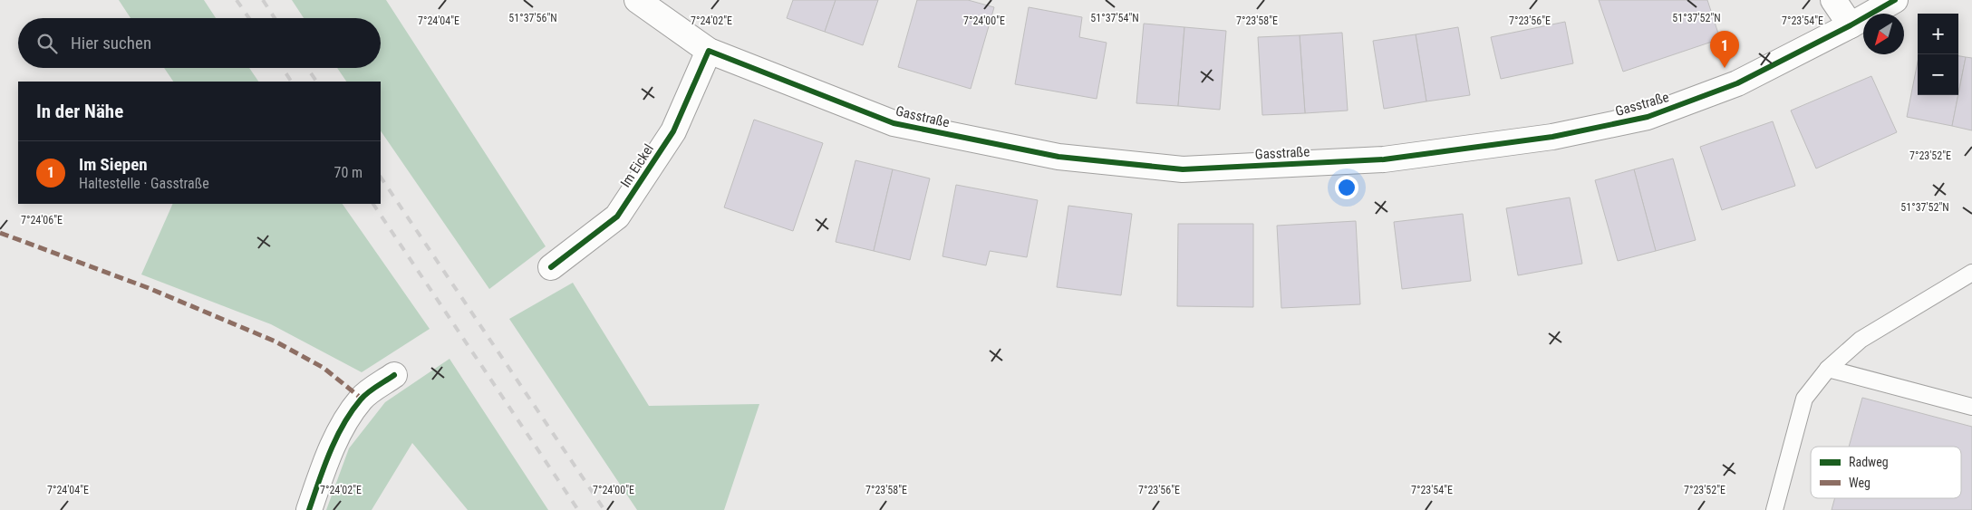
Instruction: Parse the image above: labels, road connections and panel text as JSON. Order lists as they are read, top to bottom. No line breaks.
{"streets":{"street":["Gasstraße","Im Eickel"]},"crossings":[["Gasstraße","Im Eickel"]],"legend":["Radweg","Weg"],"north":"bottom left","page":{"map_buttons":["+","−"],"search":"Hier suchen","pins":"1","heading":"In der Nähe","list":[{"mark":"1","name":"Im Siepen","note":"Haltestelle · Gasstraße","value":"70 m"}]},"coordinates":["51°37'56\"N","51°37'54\"N","51°37'52\"N","7°24'04\"E","7°24'02\"E","7°24'00\"E","7°23'58\"E","7°23'56\"E","7°23'54\"E","7°23'52\"E","7°24'06\"E"]}
